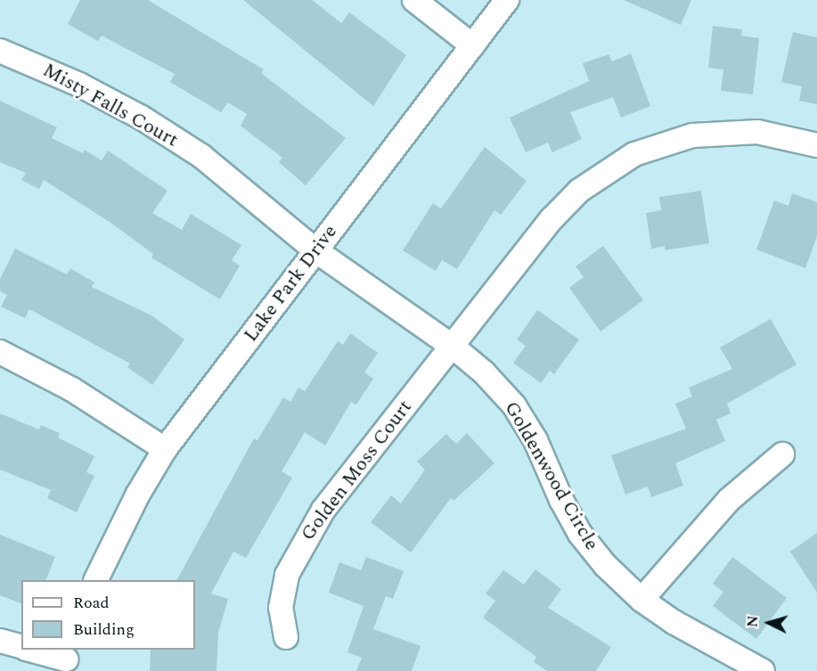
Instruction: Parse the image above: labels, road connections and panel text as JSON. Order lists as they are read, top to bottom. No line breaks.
{"streets":{"street":["Misty Falls Court","Lake Park Drive","Golden Moss Court","Goldenwood Circle"]},"crossings":[["Misty Falls Court","Lake Park Drive"],["Misty Falls Court","Goldenwood Circle"],["Lake Park Drive","Goldenwood Circle"],["Golden Moss Court","Goldenwood Circle"]],"legend":["Road","Building"],"north":"left"}
